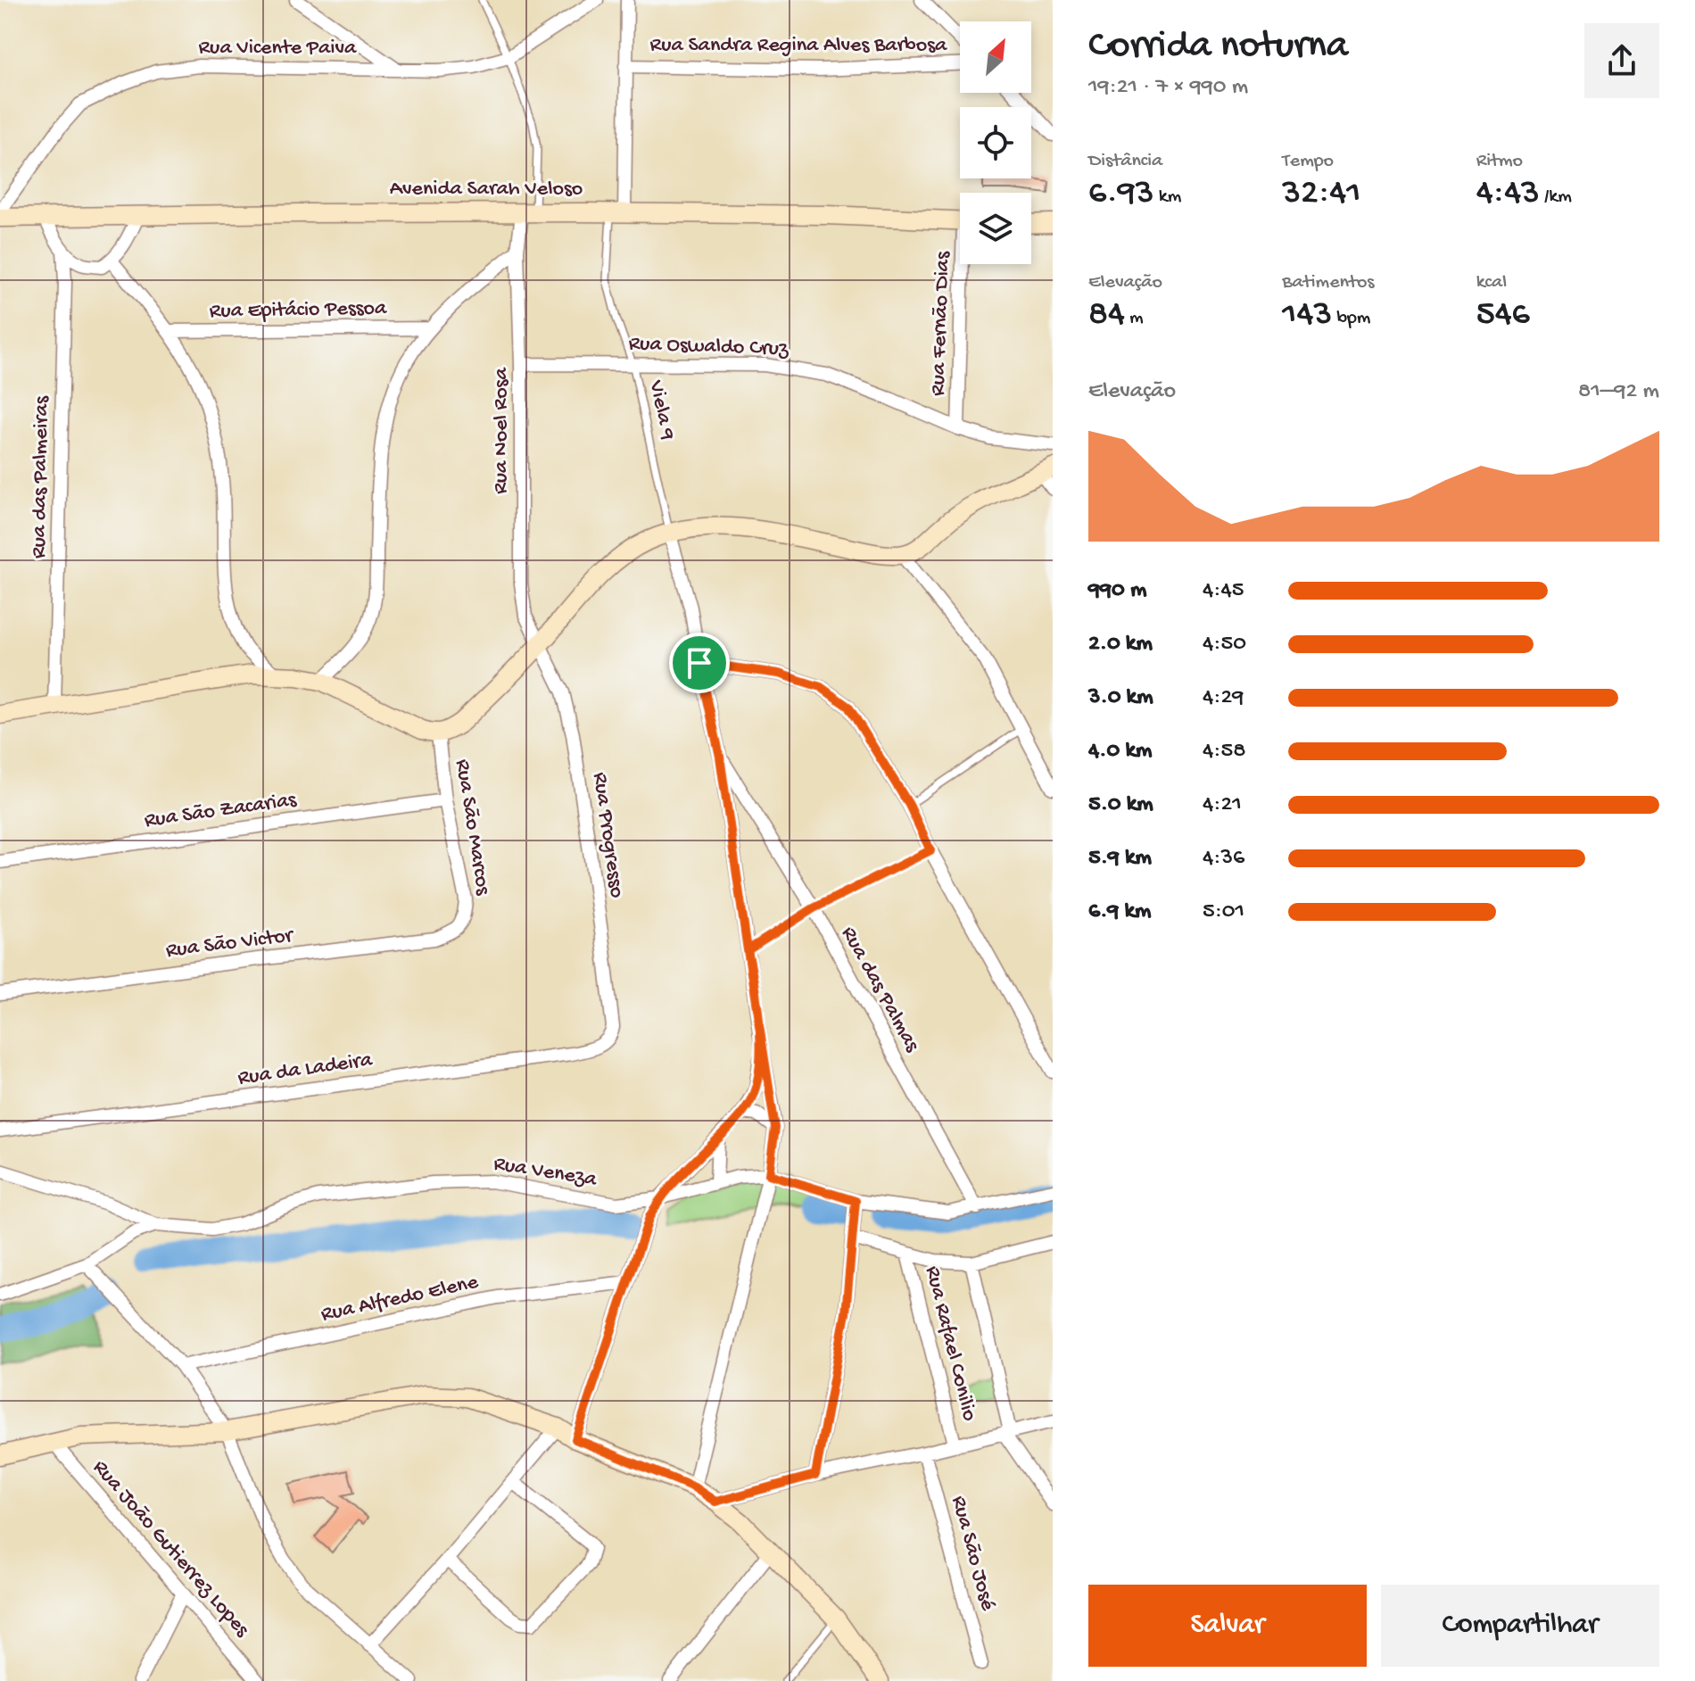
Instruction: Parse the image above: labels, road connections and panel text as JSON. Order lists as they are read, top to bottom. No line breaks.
{"streets":{"main road":["Avenida Sarah Veloso"],"street":["Rua Sandra Regina Alves Barbosa","Rua Vicente Paiva","Rua Epitácio Pessoa","Rua Fernão Dias","Rua Oswaldo Cruz","Rua Noel Rosa","Rua das Palmeiras","Rua São Zacarias","Rua São Marcos","Rua Progresso","Rua São Victor","Rua das Palmas","Rua da Ladeira","Rua Veneza","Rua Alfredo Elene","Rua Rafael Conilio","Rua João Gutierrez Lopes","Rua São José"],"lane":["Viela 9"]},"crossings":[["Avenida Sarah Veloso","Viela 9"],["Avenida Sarah Veloso","Rua Noel Rosa"],["Rua Fernão Dias","Rua Oswaldo Cruz"],["Rua Oswaldo Cruz","Viela 9"],["Rua Oswaldo Cruz","Rua Noel Rosa"],["Rua Noel Rosa","Rua Progresso"],["Rua São Zacarias","Rua São Marcos"],["Rua São Marcos","Rua São Victor"],["Rua Progresso","Rua da Ladeira"],["Rua das Palmas","Rua Veneza"]],"north":"top right","page":{"heading":["Corrida noturna","19:21 · 7 × 990 m"],"stats":[["Distância","6.93 km"],["Tempo","32:41"],["Ritmo","4:43 /km"],["Elevação","84 m"],["Batimentos","143 bpm"],["kcal","546"]],"chart":["Elevação","81–92 m"],"list":[{"name":"990 m","note":"4:45"},{"name":"2.0 km","note":"4:50"},{"name":"3.0 km","note":"4:29"},{"name":"4.0 km","note":"4:58"},{"name":"5.0 km","note":"4:21"},{"name":"5.9 km","note":"4:36"},{"name":"6.9 km","note":"5:01"}],"buttons":["Salvar","Compartilhar"]}}
